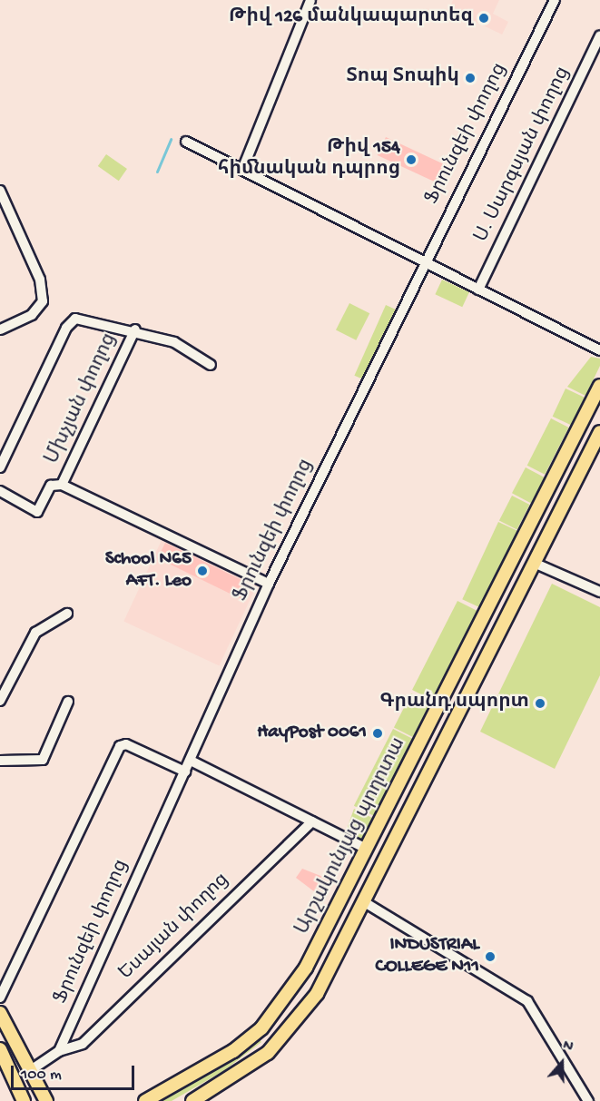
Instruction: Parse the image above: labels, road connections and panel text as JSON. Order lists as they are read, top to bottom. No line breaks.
{"streets":{"main road":["Արշակունյաց պողոտա"],"street":["Ֆրունզեի փողոց","Ս. Սարգսյան փողոց","Մխչյան փողոց","Եսայան փողոց"]},"crossings":[["Ֆրունզեի փողոց","Եսայան փողոց"]],"places":["Թիվ 126 մանկապարտեզ","Տոպ Տոպիկ","Թիվ 154 հիմնական դպրոց","School N65 AFT. Leo","Գրանդ սպորտ","HayPost 0061","INDUSTRIAL COLLEGE N11"],"scale_bar":"100 m","north":"top"}
